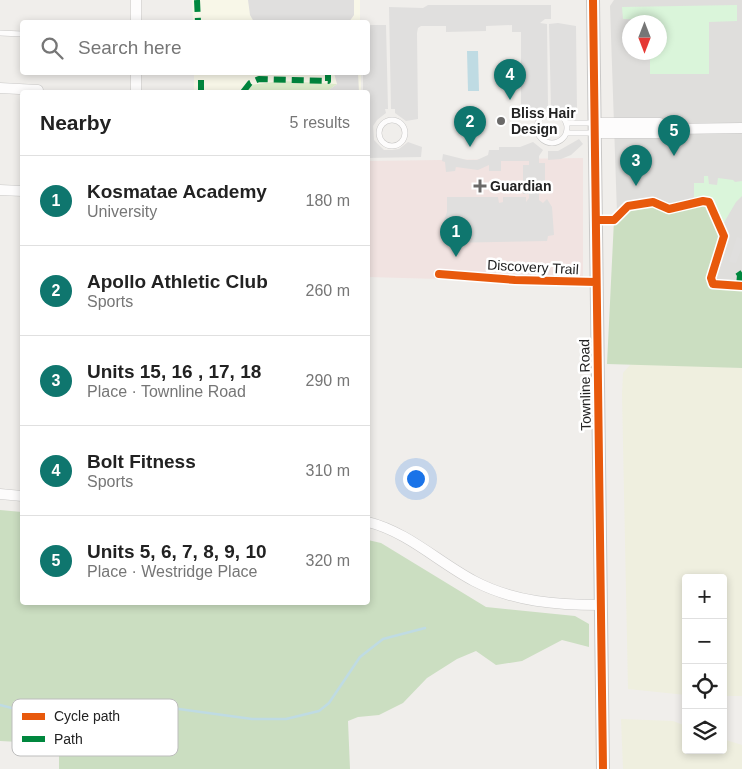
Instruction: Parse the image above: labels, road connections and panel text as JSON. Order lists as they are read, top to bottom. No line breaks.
{"streets":{"street":["Townline Road"],"cycle path":["Discovery Trail"]},"places":{"other":["Bliss Hair Design"],"health":["Guardian"]},"legend":["Cycle path","Path"],"north":"bottom","page":{"search":"Search here","pins":["4","2","5","3","1"],"heading":["Nearby","5 results"],"list":[{"mark":"1","name":"Kosmatae Academy","note":"University","value":"180 m"},{"mark":"2","name":"Apollo Athletic Club","note":"Sports","value":"260 m"},{"mark":"3","name":"Units 15, 16 , 17, 18","note":"Place · Townline Road","value":"290 m"},{"mark":"4","name":"Bolt Fitness","note":"Sports","value":"310 m"},{"mark":"5","name":"Units 5, 6, 7, 8, 9, 10","note":"Place · Westridge Place","value":"320 m"}],"map_buttons":["+","−"]}}
